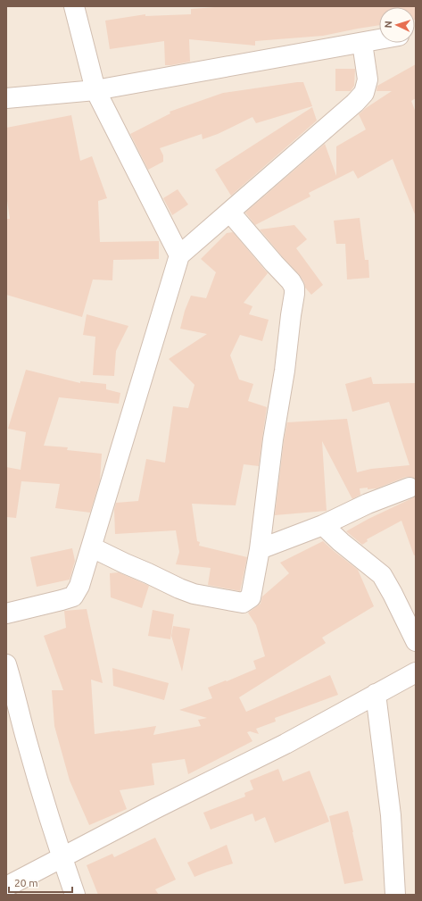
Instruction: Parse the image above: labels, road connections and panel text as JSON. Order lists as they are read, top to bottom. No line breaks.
{"scale_bar":"20 m","north":"left"}
